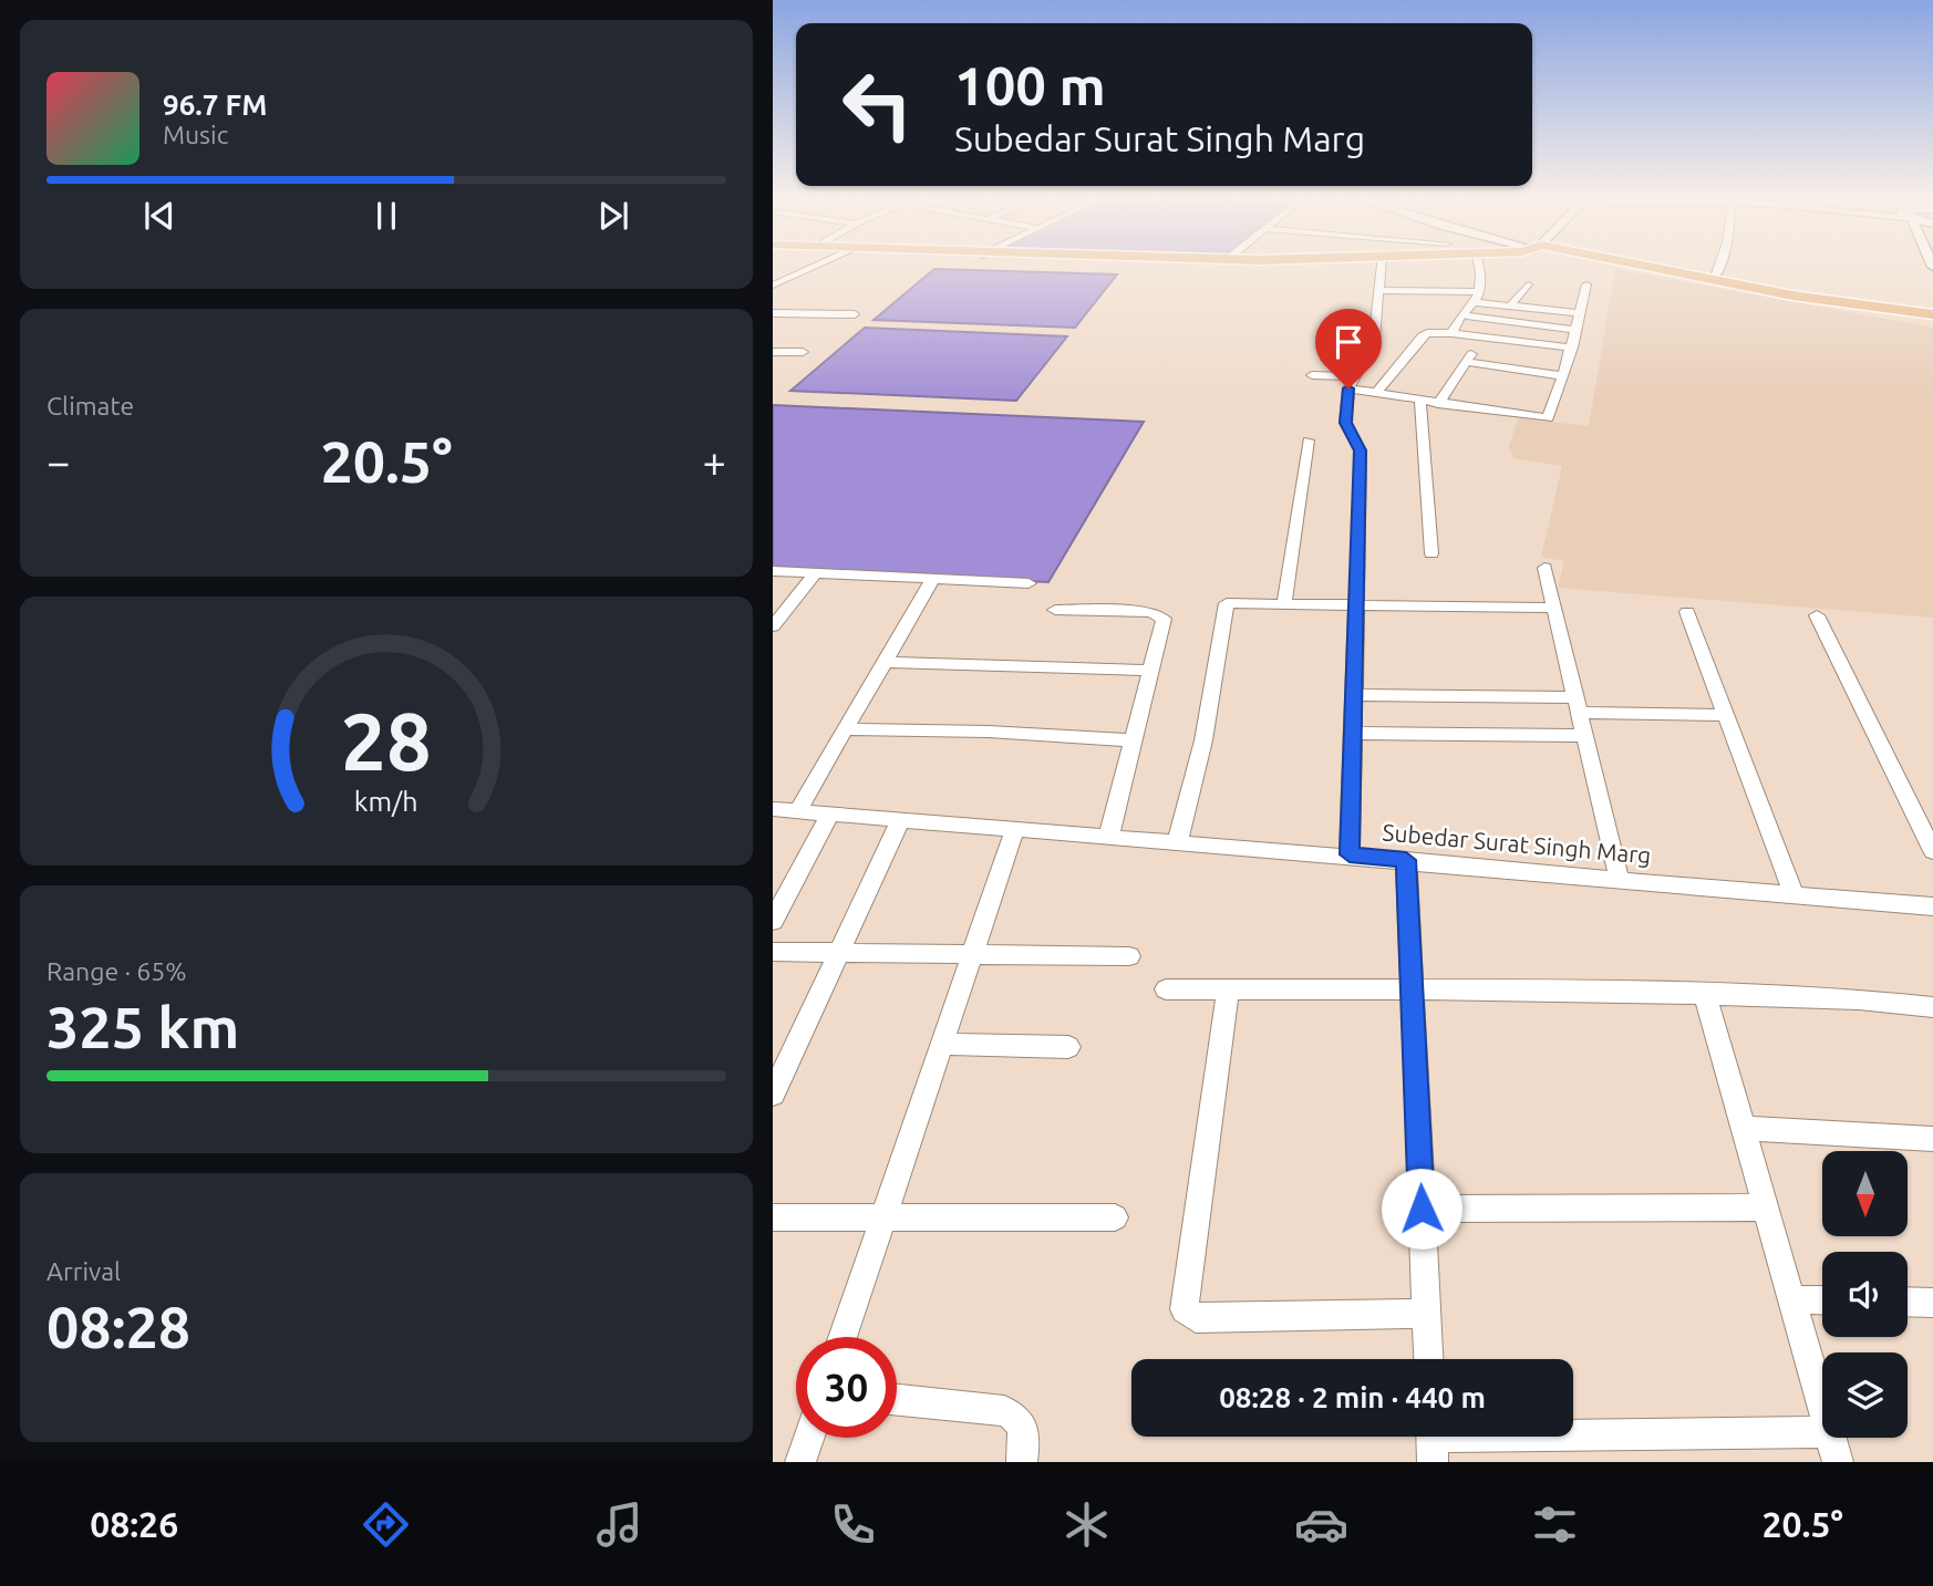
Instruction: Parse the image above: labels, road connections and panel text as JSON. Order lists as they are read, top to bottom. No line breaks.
{"streets":{"street":["Subedar Surat Singh Marg"]},"north":"bottom","page":{"turn":["100 m","Subedar Surat Singh Marg"],"song":["96.7 FM","Music"],"tile":["Climate",["Range · 65%","325 km"],["Arrival","08:28"]],"heat":["−","20.5°","+"],"limit":"30","trip":"08:28 · 2 min · 440 m","tabs":["08:26","20.5°"],"gauge":["28","km/h"]}}
